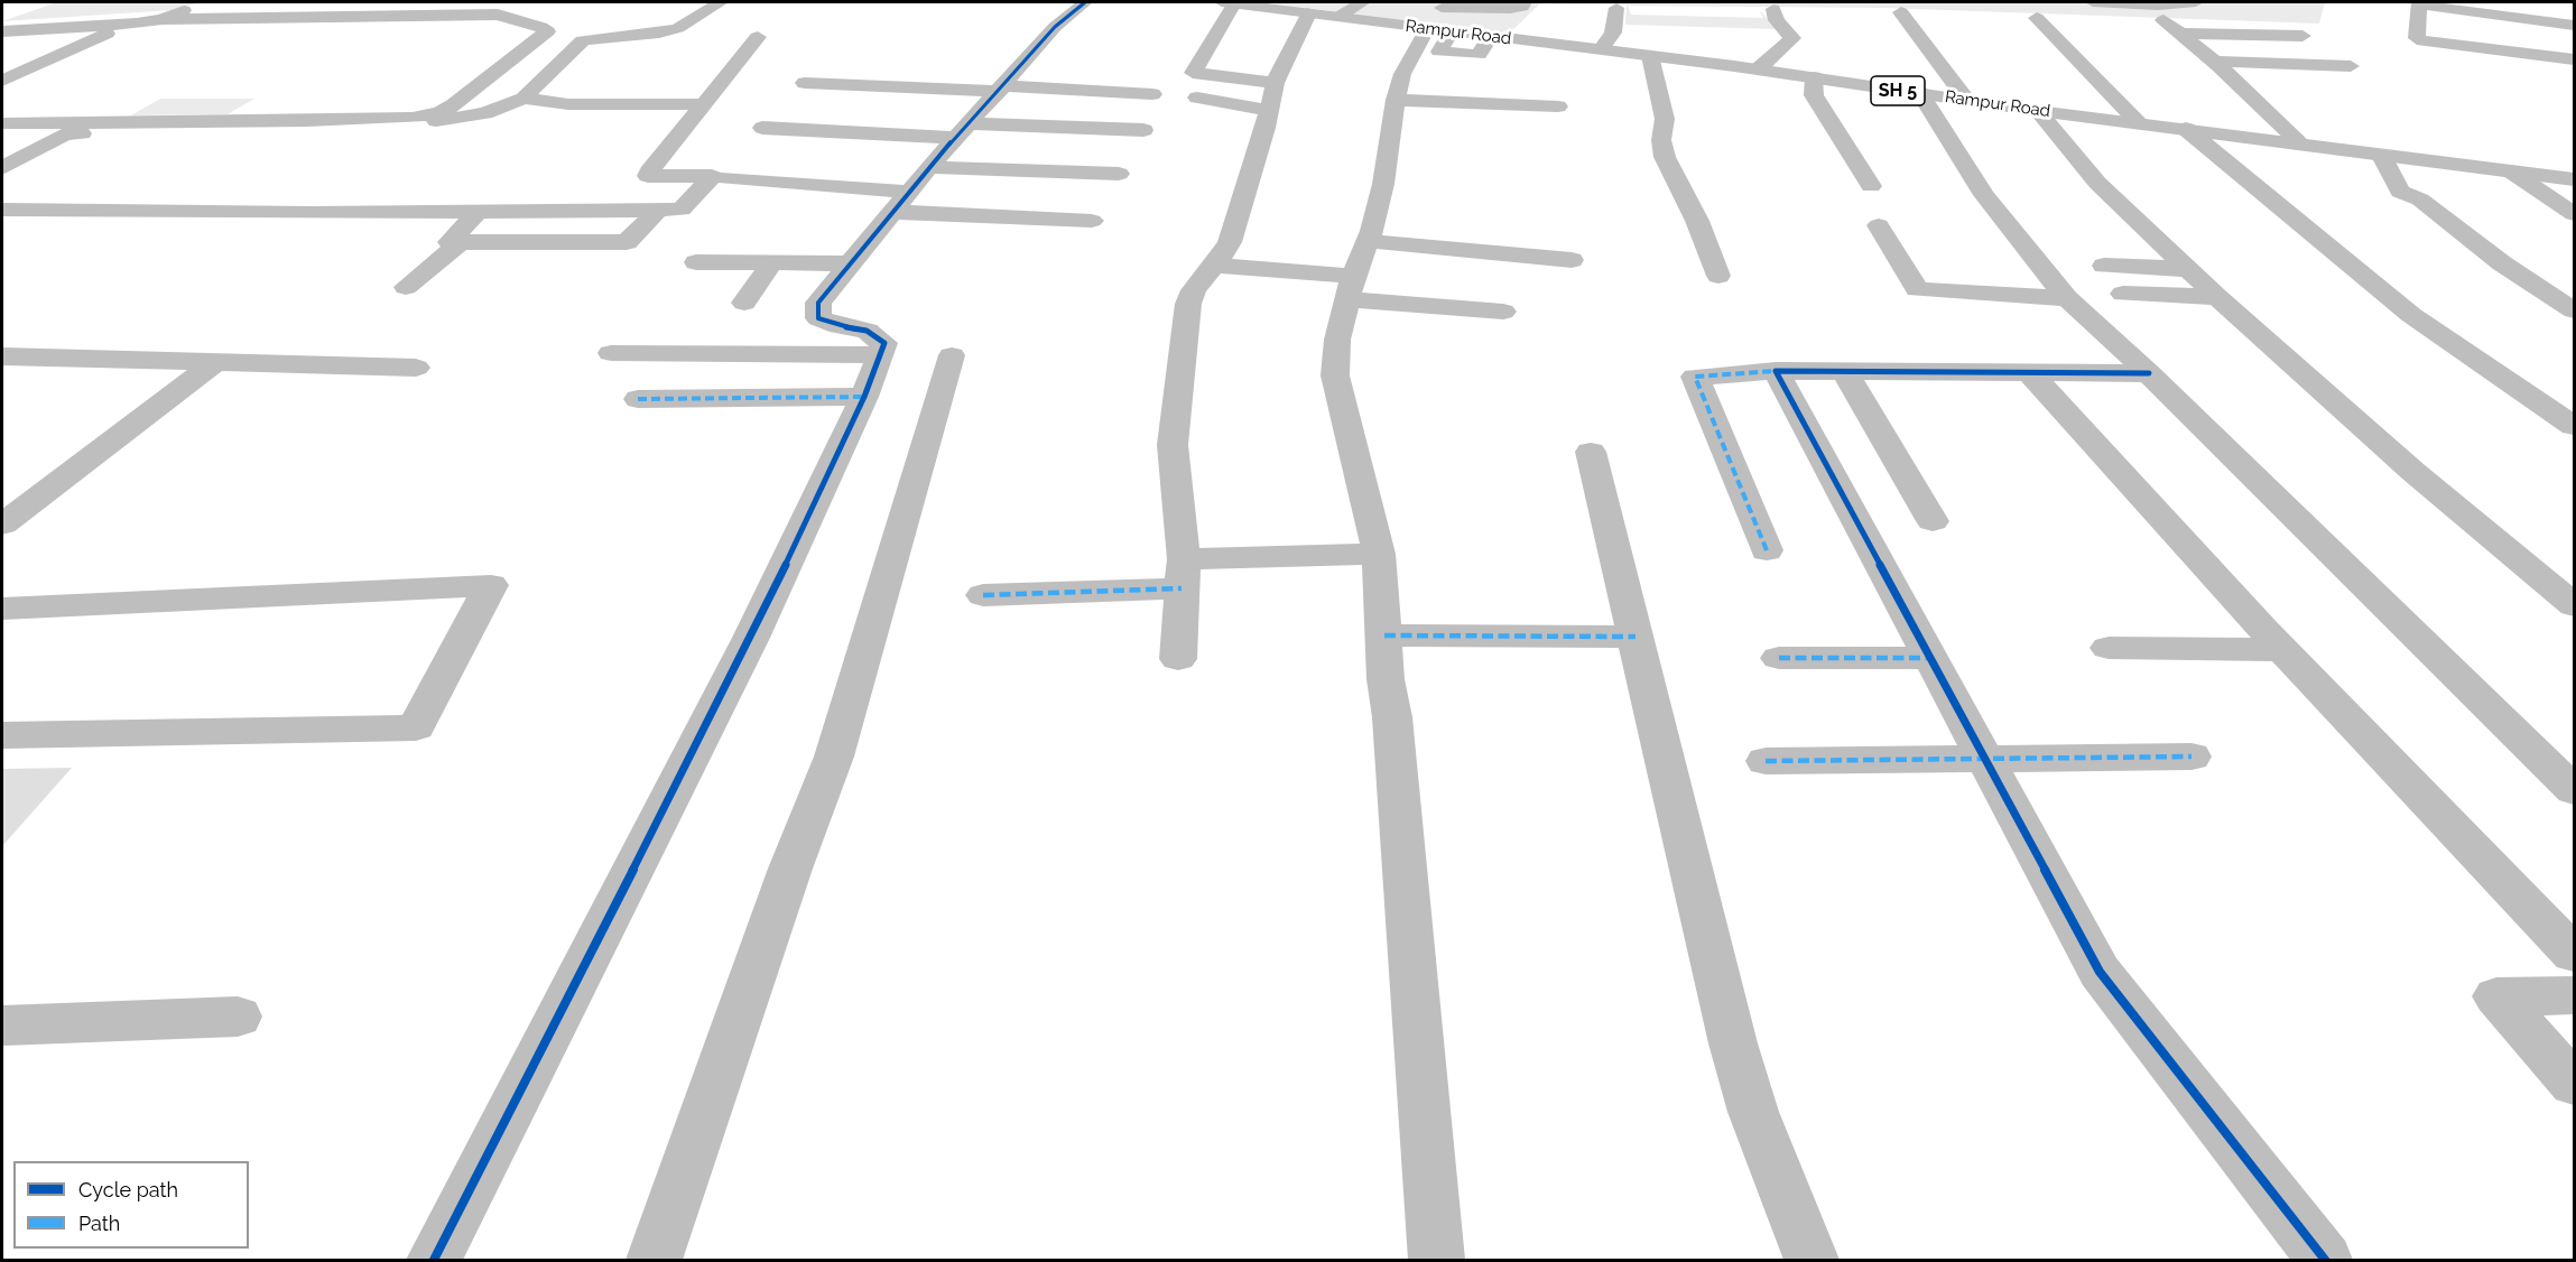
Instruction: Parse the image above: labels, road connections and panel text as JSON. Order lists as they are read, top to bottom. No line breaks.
{"streets":{"street":["Rampur Road","SH 5"]},"legend":["Cycle path","Path"]}
